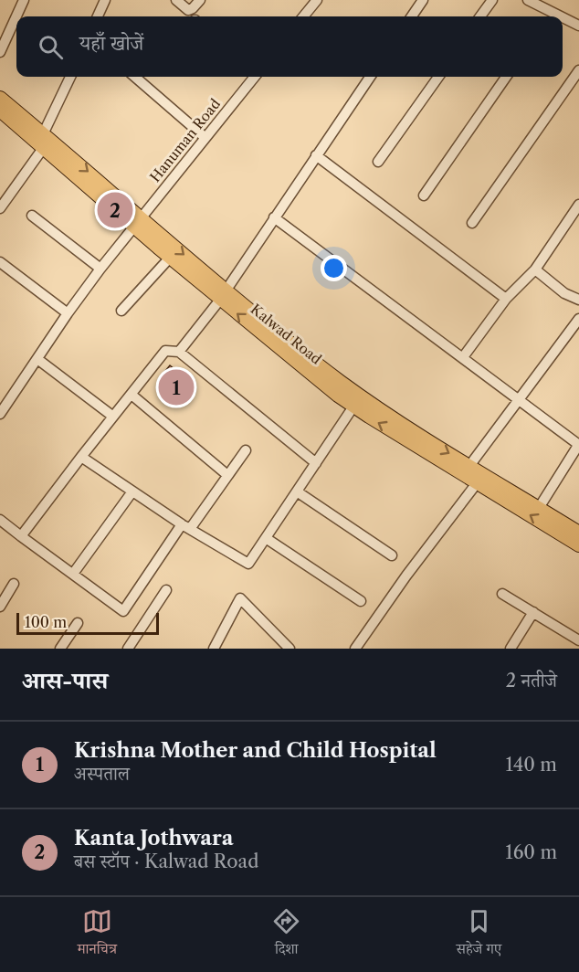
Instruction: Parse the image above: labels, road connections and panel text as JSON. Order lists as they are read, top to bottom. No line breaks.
{"streets":{"main road":["Kalwad Road"],"street":["Hanuman Road"]},"crossings":[["Hanuman Road","Kalwad Road"]],"scale_bar":"100 m","page":{"search":"यहाँ खोजें","pins":["2","1"],"scale":"100 m","heading":["आस-पास","2 नतीजे"],"list":[{"mark":"1","name":"Krishna Mother and Child Hospital","note":"अस्पताल","value":"140 m"},{"mark":"2","name":"Kanta Jothwara","note":"बस स्टॉप · Kalwad Road","value":"160 m"}],"nav":["मानचित्र","दिशा","सहेजे गए"]}}
